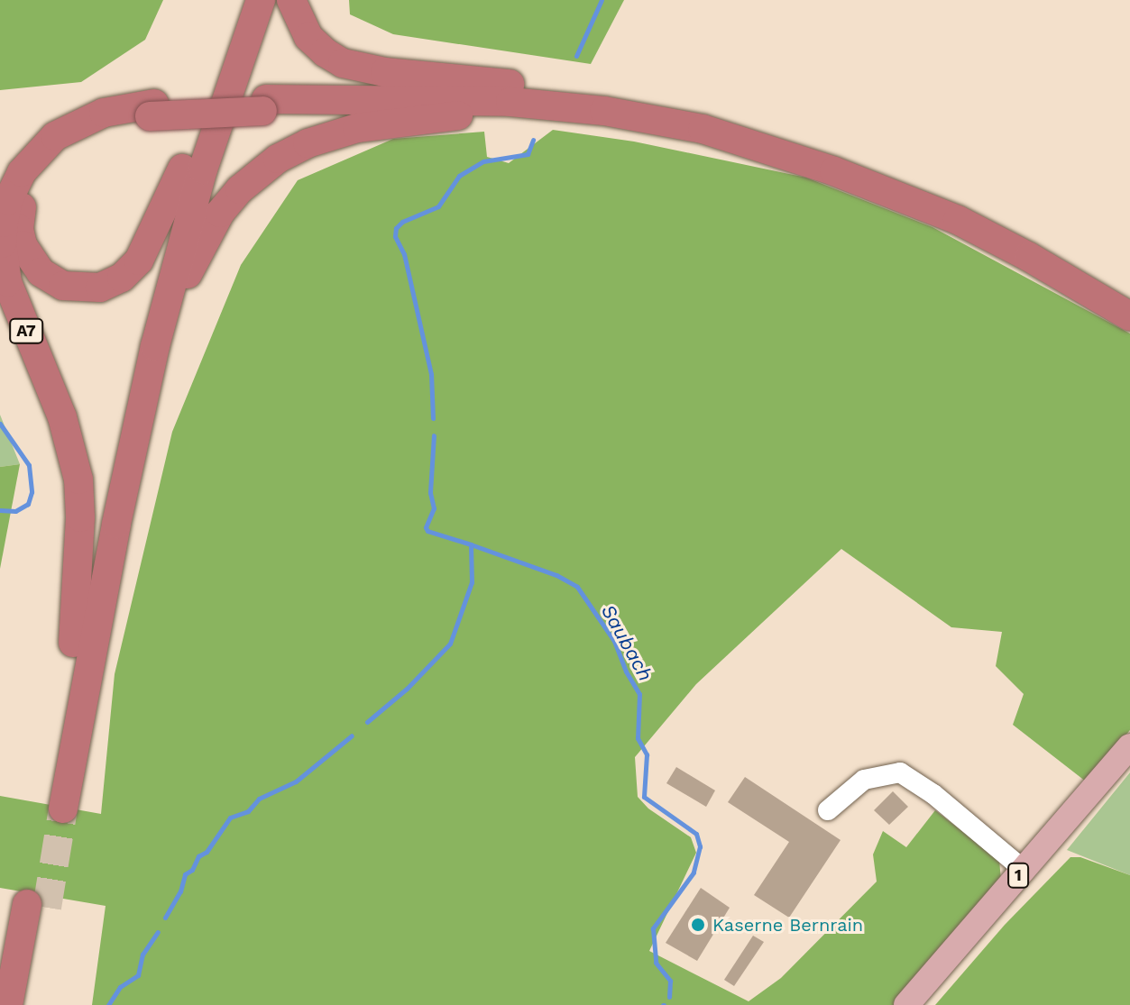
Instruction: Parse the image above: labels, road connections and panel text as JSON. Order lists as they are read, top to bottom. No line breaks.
{"streets":{"highway":["A7"],"main road":["1"]},"water":["Saubach"],"places":["Kaserne Bernrain"]}
